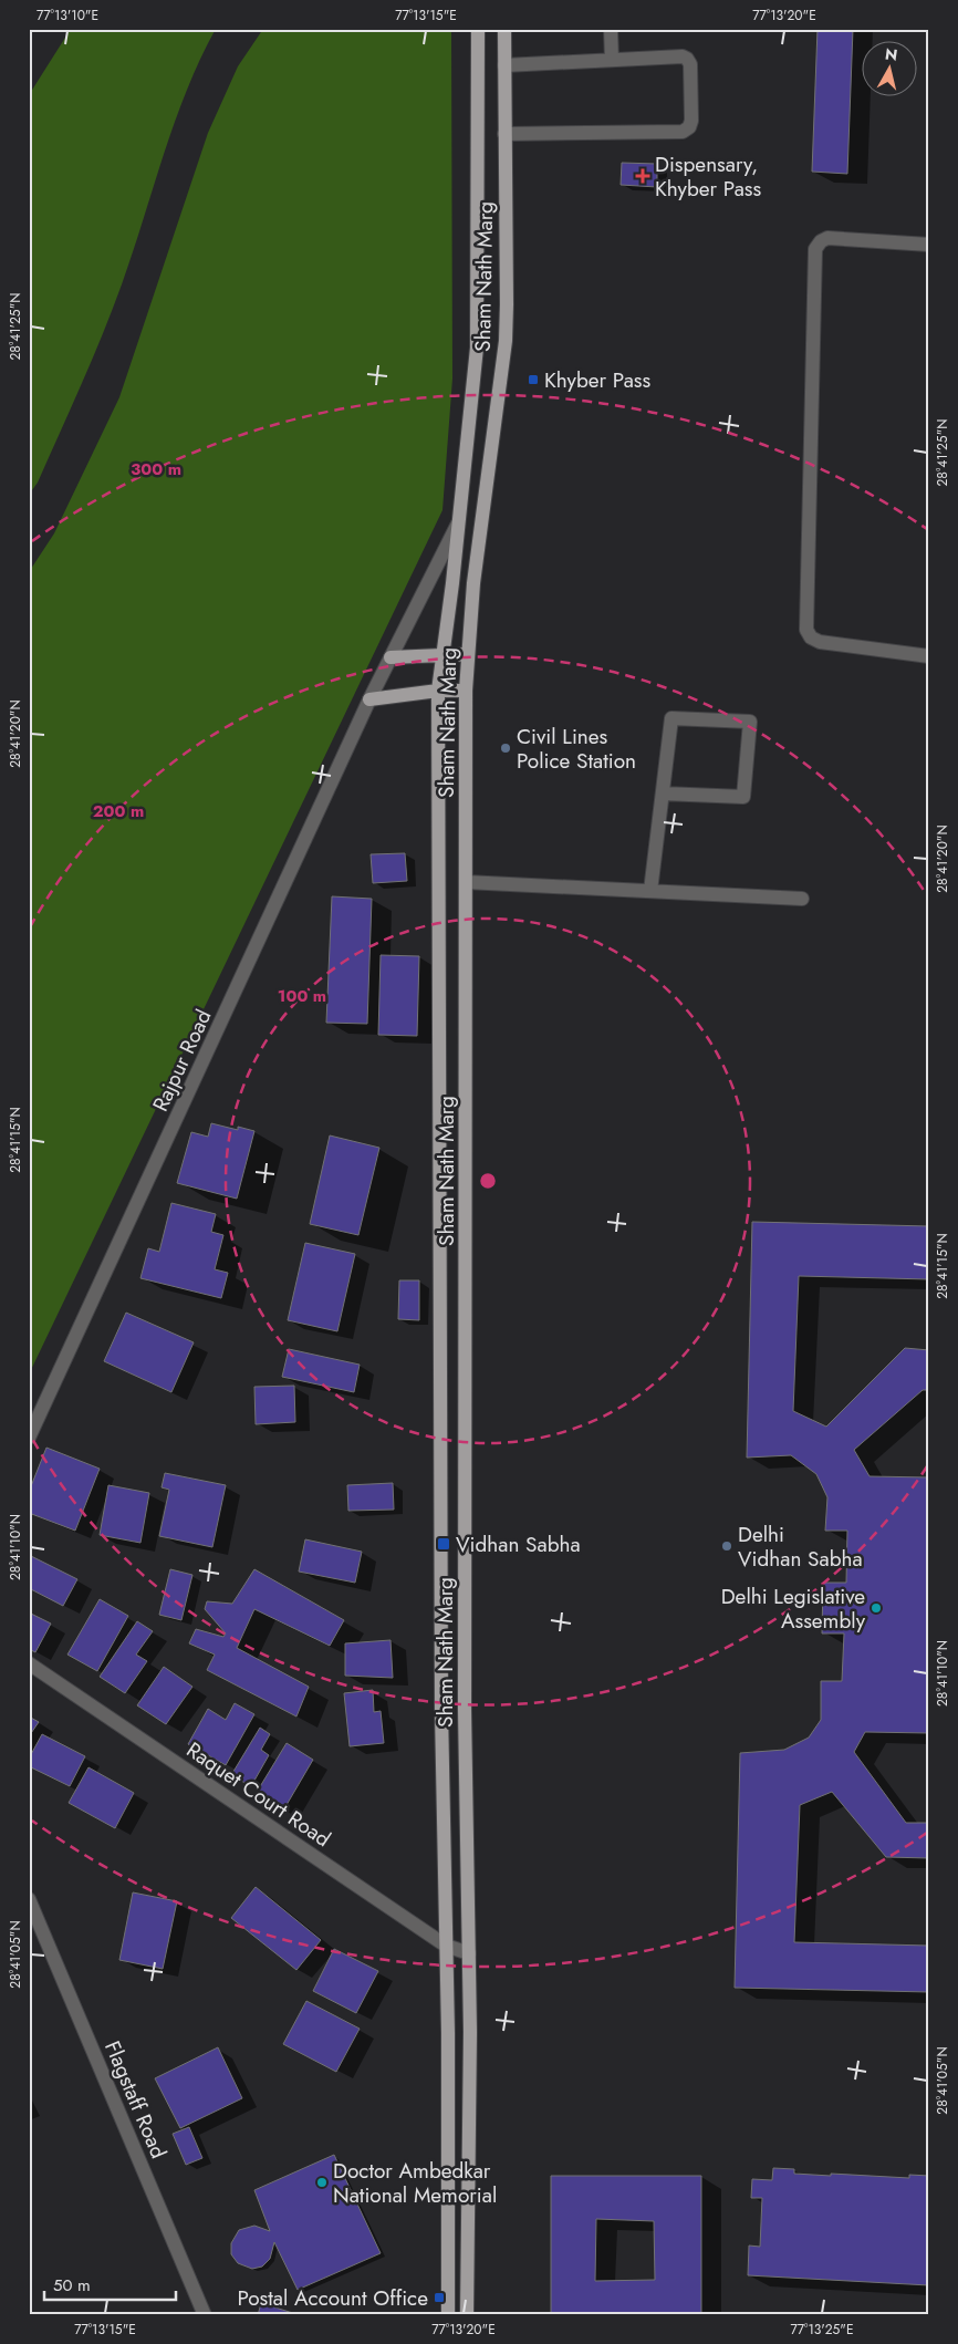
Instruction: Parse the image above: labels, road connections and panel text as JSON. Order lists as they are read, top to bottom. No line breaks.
{"streets":{"main road":["Sham Nath Marg"],"street":["Rajpur Road","Raquet Court Road","Flagstaff Road"]},"crossings":[["Sham Nath Marg","Rajpur Road"],["Sham Nath Marg","Raquet Court Road"]],"places":{"health":["Dispensary, Khyber Pass"],"transit":["Khyber Pass","Vidhan Sabha","Postal Account Office"],"other":["Civil Lines Police Station","Delhi Vidhan Sabha","Delhi Legislative Assembly","Doctor Ambedkar National Memorial"]},"scale_bar":"50 m","north":"top","coordinates":["77°13'10\"E","77°13'15\"E","77°13'20\"E","28°41'25\"N","28°41'20\"N","28°41'15\"N","28°41'10\"N","28°41'05\"N","77°13'25\"E"],"rings":["300 m","200 m","100 m"]}
